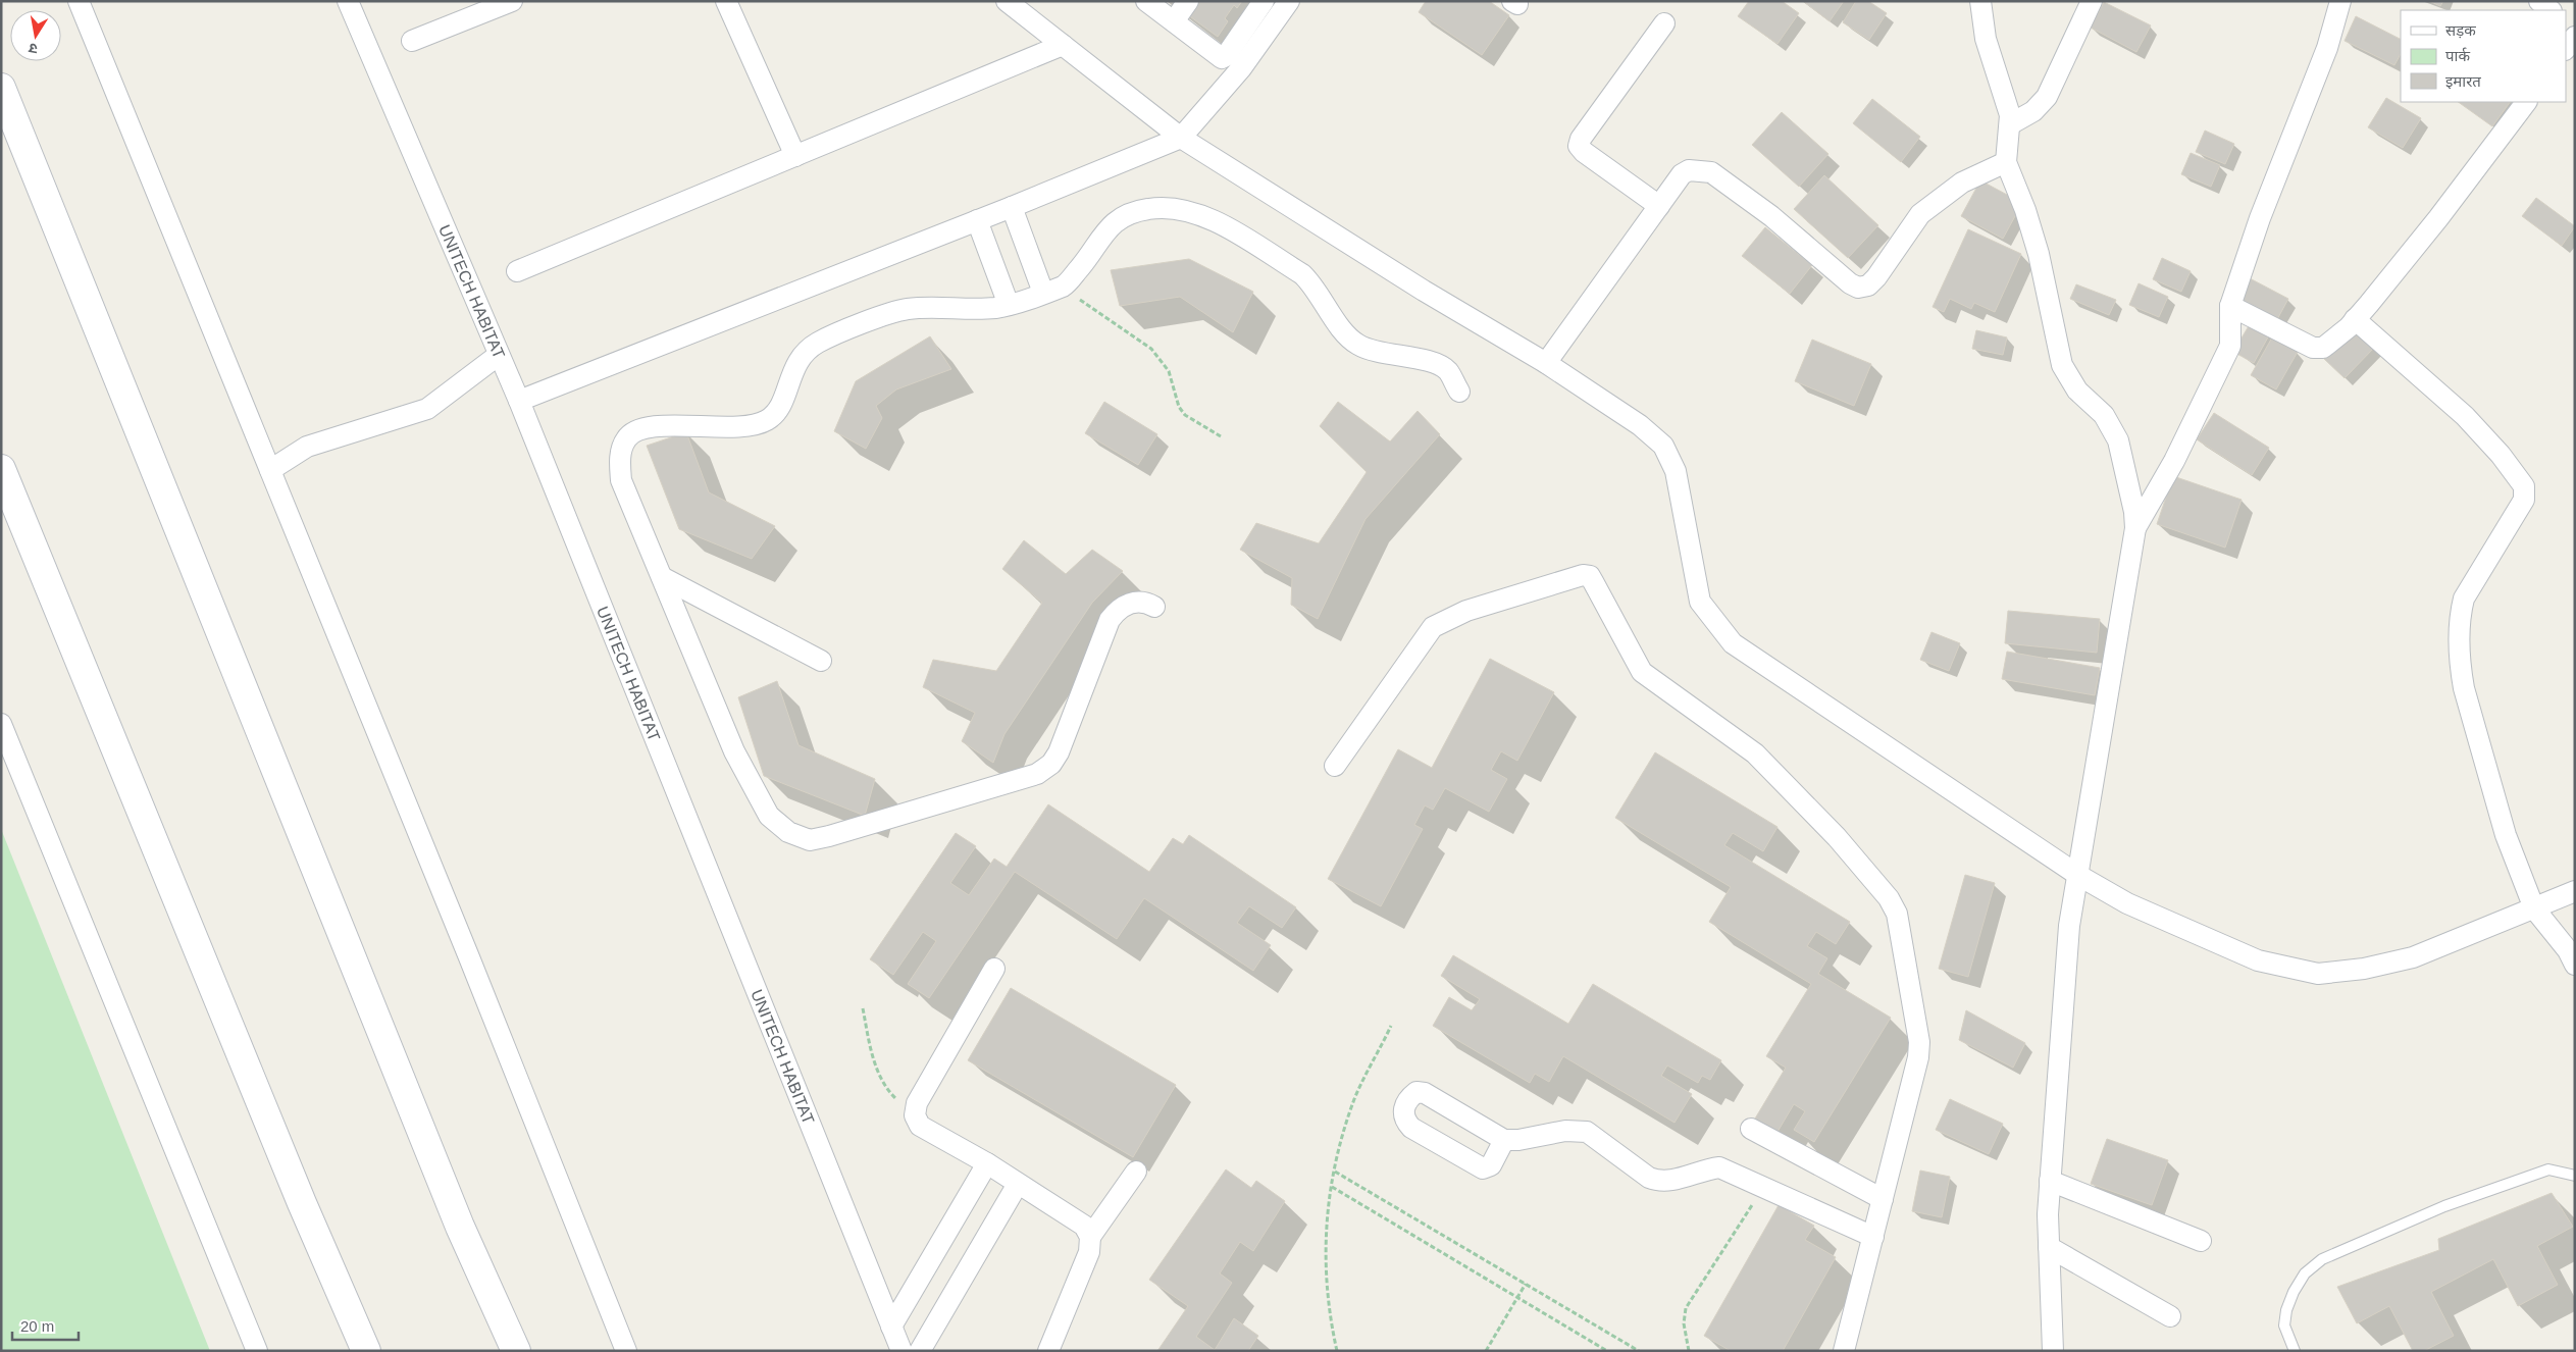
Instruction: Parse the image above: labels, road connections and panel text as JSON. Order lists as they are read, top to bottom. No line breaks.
{"streets":{"street":["UNITECH HABITAT"]},"legend":["सड़क","पार्क","इमारत"],"scale_bar":"20 m","north":"bottom"}
